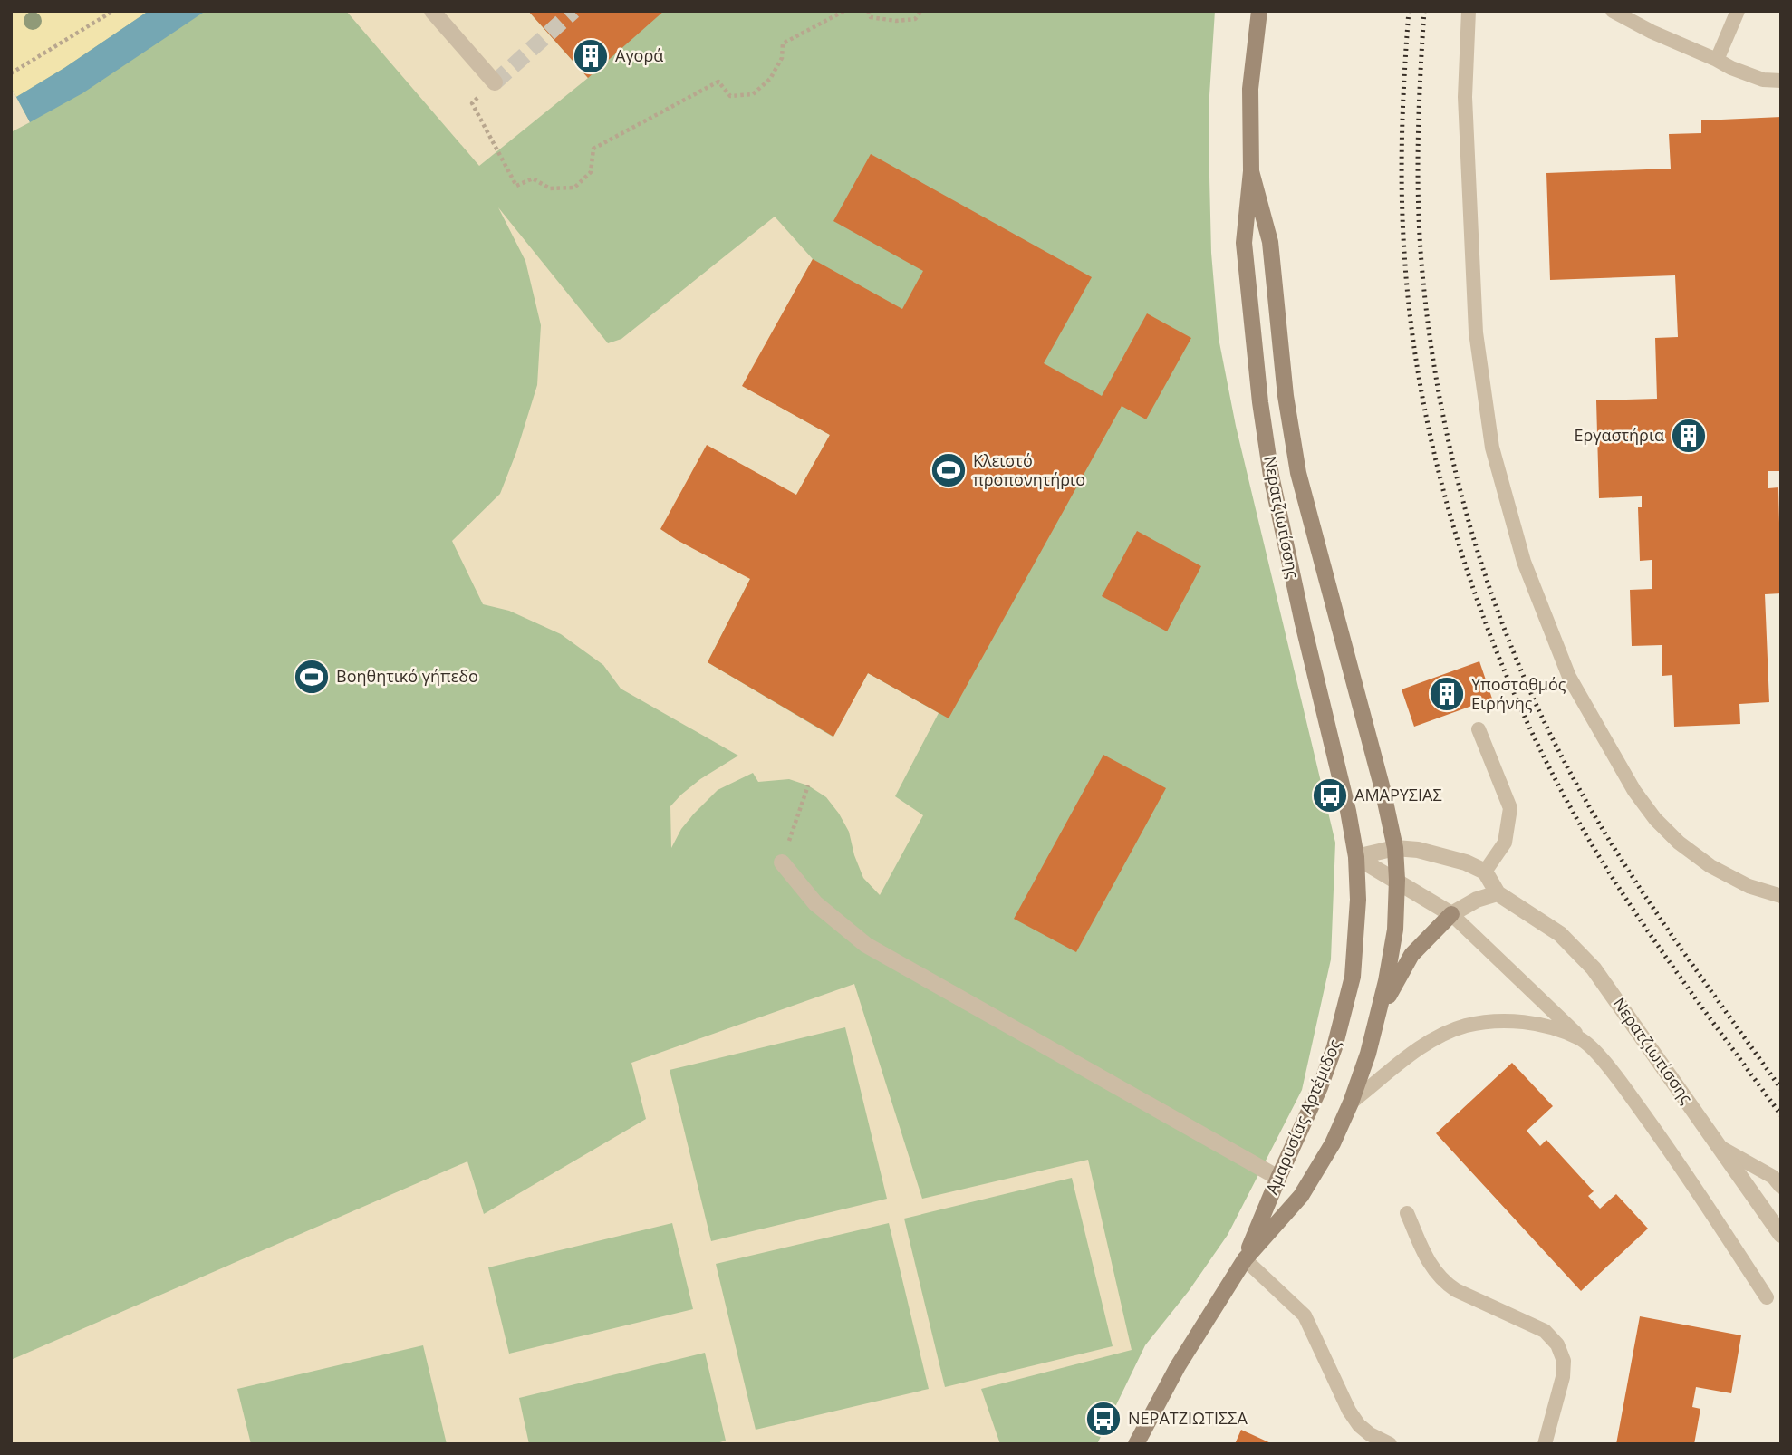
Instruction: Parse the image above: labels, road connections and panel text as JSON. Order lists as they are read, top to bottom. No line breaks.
{"streets":{"main road":["Νερατζιωτίσσης","Αμαρυσίας Αρτέμιδος"]},"crossings":[["Νερατζιωτίσσης","Αμαρυσίας Αρτέμιδος"]],"places":{"building":["Αγορά","Εργαστήρια","Υποσταθμός Ειρήνης"],"sports":["Κλειστό προπονητήριο","Βοηθητικό γήπεδο"],"bus stop":["ΑΜΑΡΥΣΙΑΣ","ΝΕΡΑΤΖΙΩΤΙΣΣΑ"]}}
